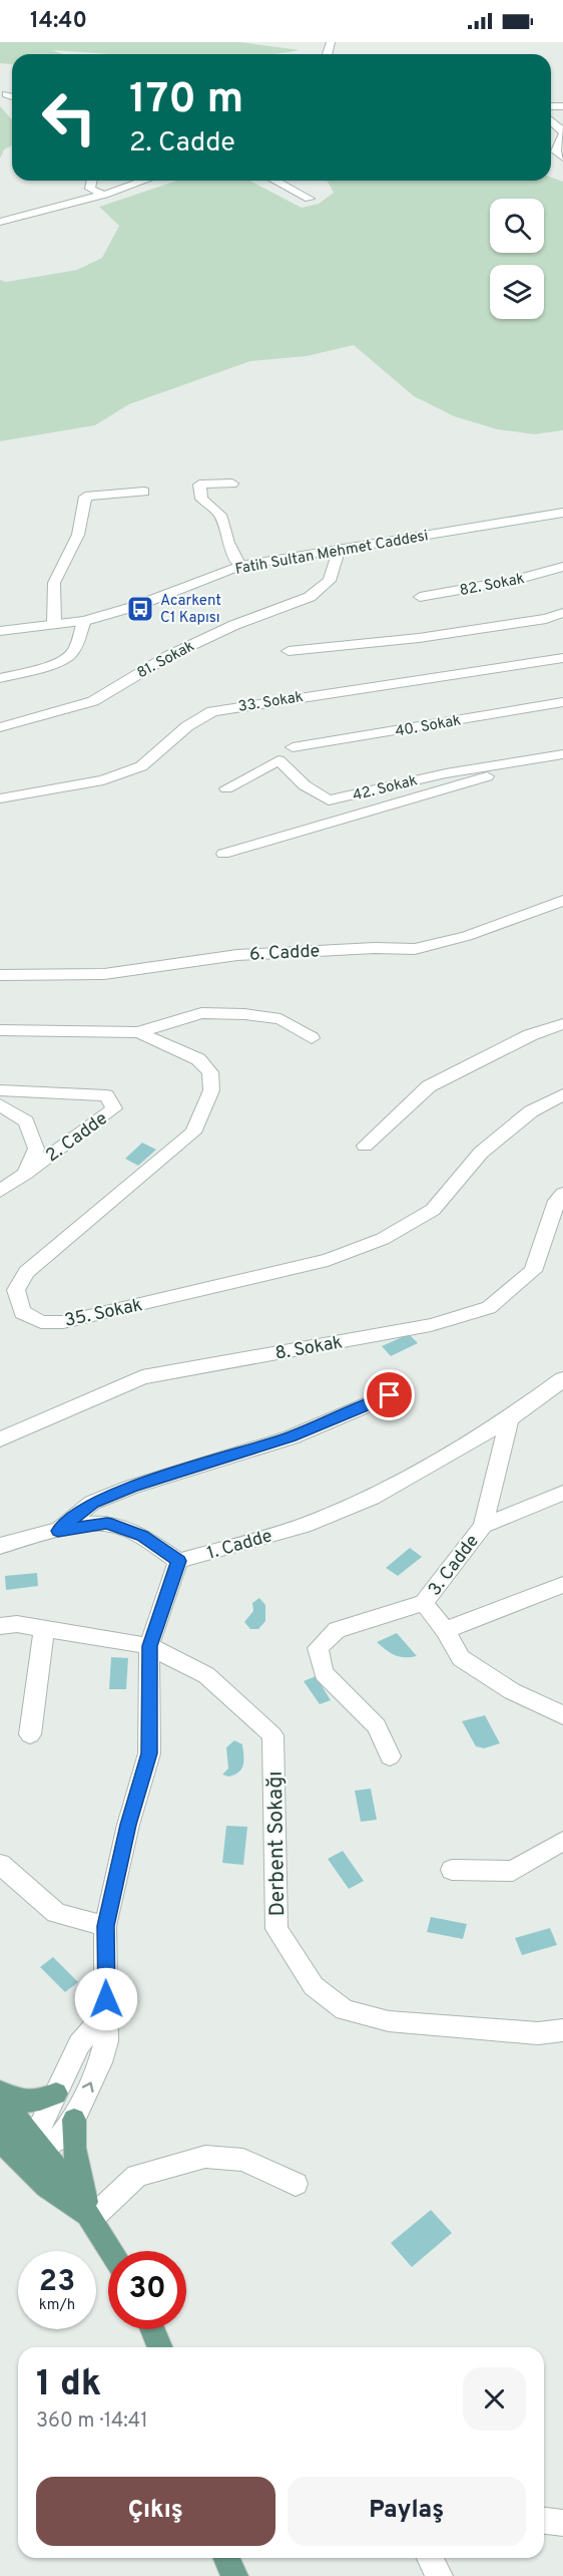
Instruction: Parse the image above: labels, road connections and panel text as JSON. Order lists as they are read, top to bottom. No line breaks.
{"streets":{"street":["Fatih Sultan Mehmet Caddesi","82. Sokak","81. Sokak","33. Sokak","40. Sokak","42. Sokak","6. Cadde","2. Cadde","35. Sokak","8. Sokak","1. Cadde","3. Cadde","Derbent Sokağı"]},"crossings":[["Fatih Sultan Mehmet Caddesi","81. Sokak"],["1. Cadde","3. Cadde"]],"places":{"bus stop":["Acarkent C1 Kapısı"]},"page":{"status":"14:40","turn":["170 m","2. Cadde"],"speed":"23 km/h","limit":"30","heading":["1 dk","360 m · 14:41"],"buttons":["Çıkış","Paylaş"]}}
